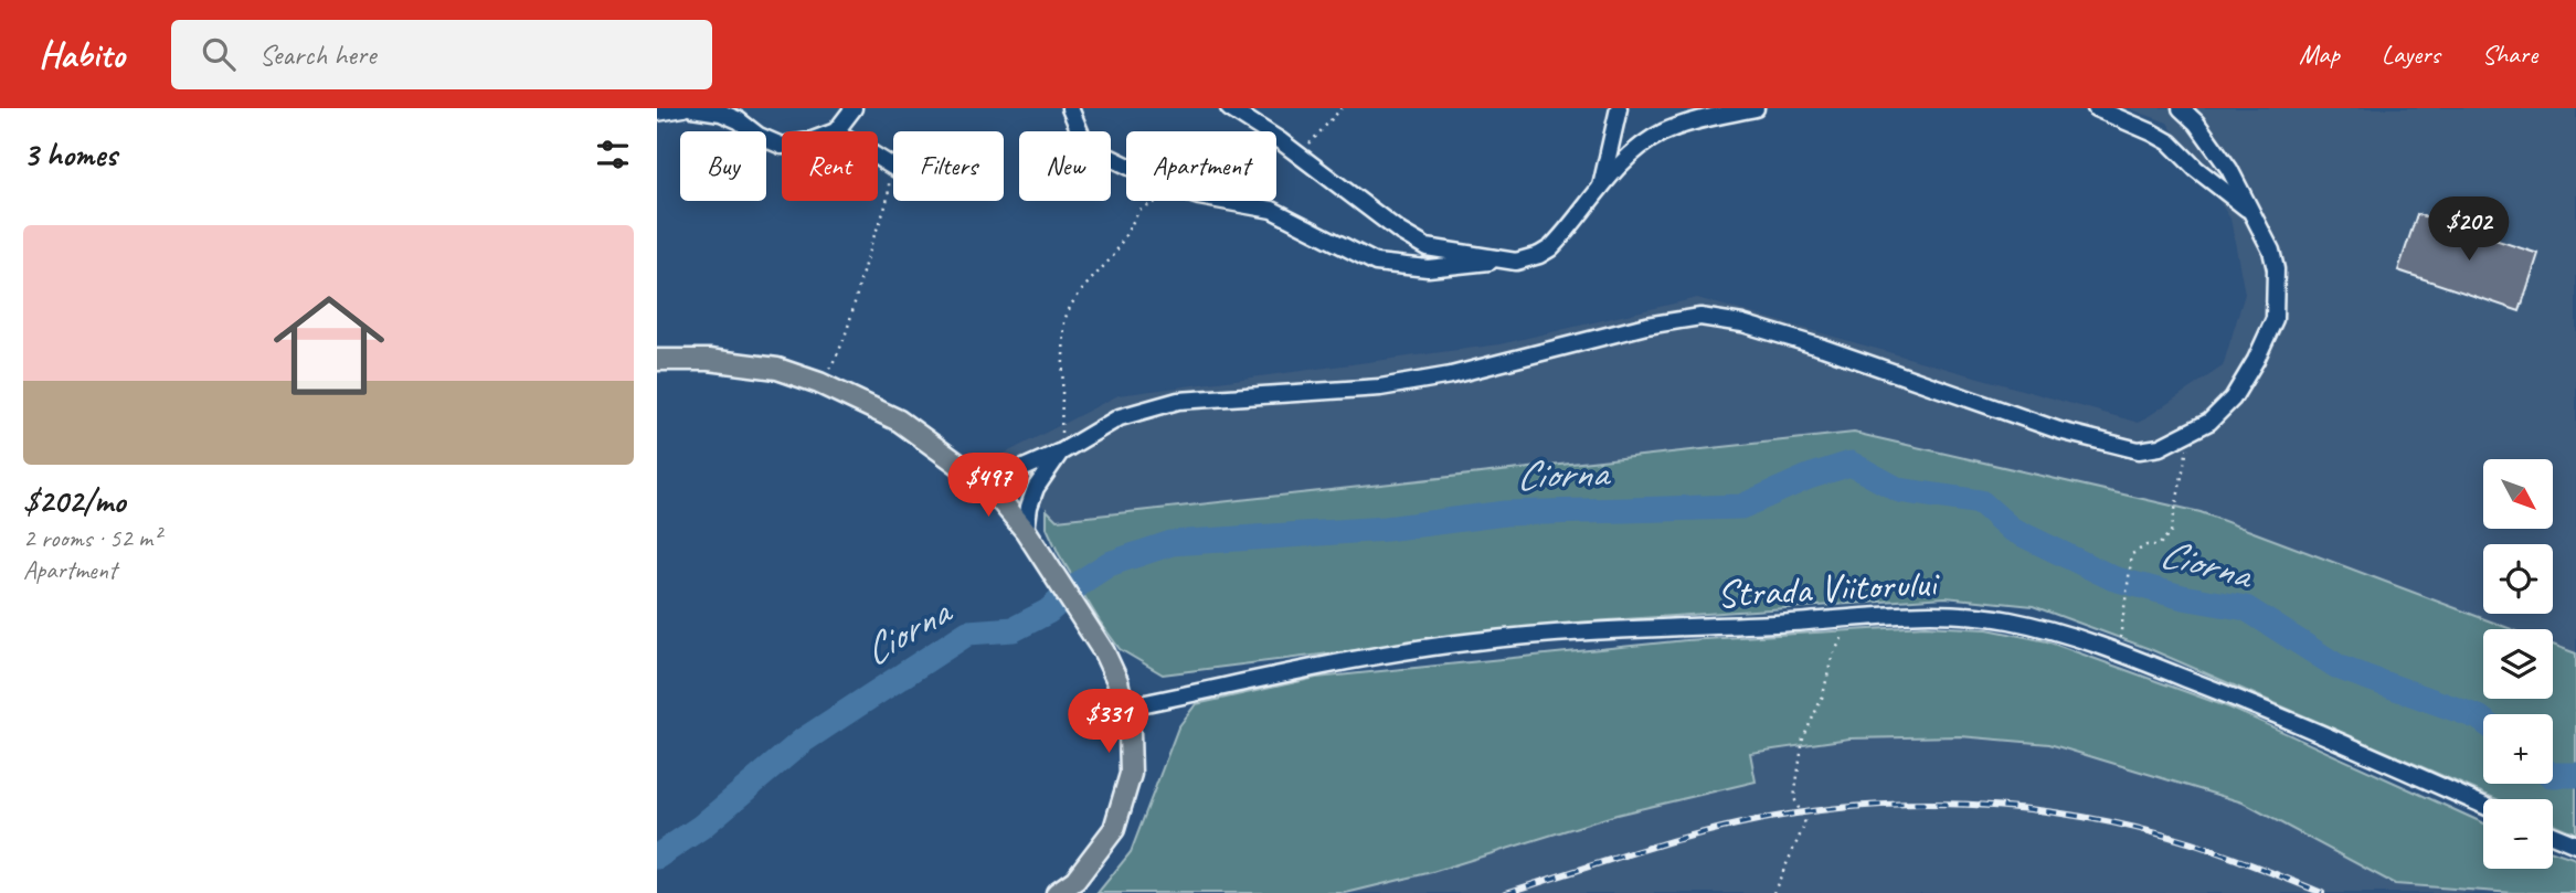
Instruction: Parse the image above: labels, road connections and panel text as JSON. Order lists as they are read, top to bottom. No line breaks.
{"streets":{"street":["Strada Viitorului"]},"water":["Ciorna"],"north":"bottom right","page":{"header":"Habito","search":"Search here","nav":["Map","Layers","Share"],"heading":"3 homes","chip":["Buy","Rent","Filters","New","Apartment"],"price":["$202","$497","$331"],"list":[{"name":"$202/mo","note":"2 rooms · 52 m² · Apartment"}],"map_buttons":["+","−"]}}
